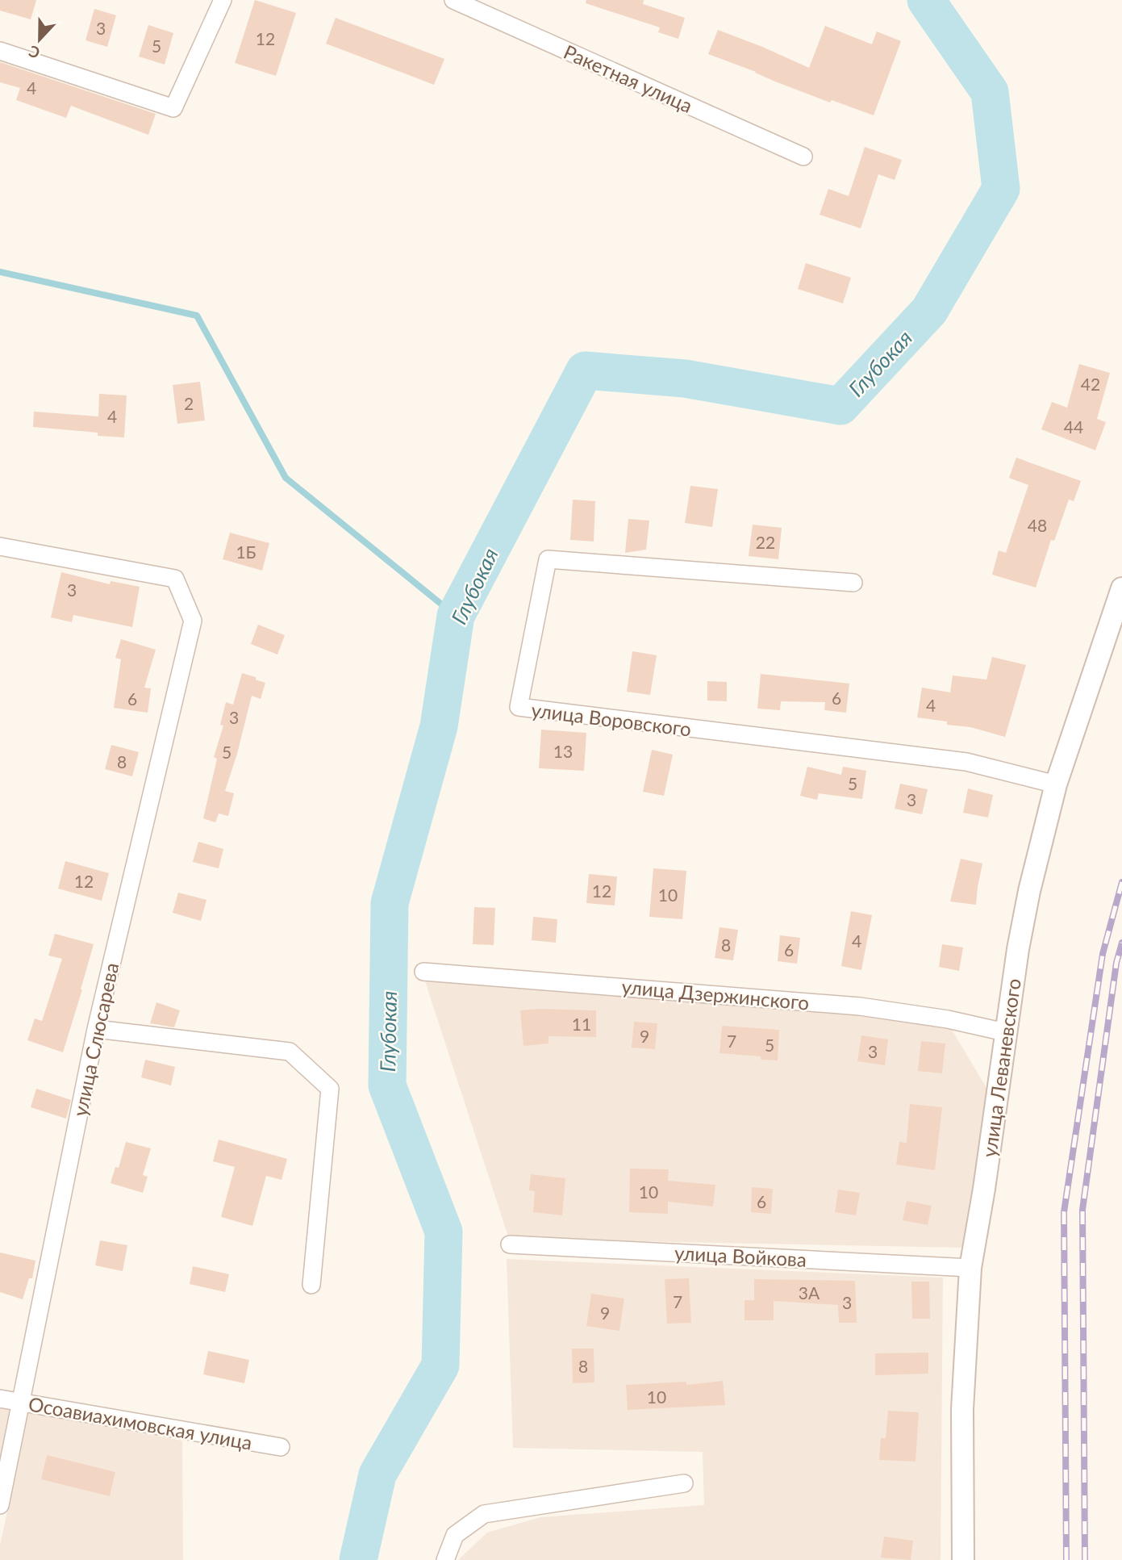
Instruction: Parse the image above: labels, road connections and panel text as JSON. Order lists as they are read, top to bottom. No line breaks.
{"streets":{"street":["Ракетная улица","улица Воровского","улица Дзержинского","улица Слюсарева","улица Леваневского","улица Войкова","Осоавиахимовская улица"]},"crossings":[["улица Воровского","улица Леваневского"],["улица Дзержинского","улица Леваневского"],["улица Слюсарева","Осоавиахимовская улица"],["улица Леваневского","улица Войкова"]],"water":["Глубокая"],"house_numbers":["3","12","5","4","42","2","4","44","48","22","1Б","3","6","6","4","3","13","5","8","5","3","12","12","10","4","8","6","11","9","7","5","3","10","6","3А","7","3","9","8","10"],"north":"bottom"}
